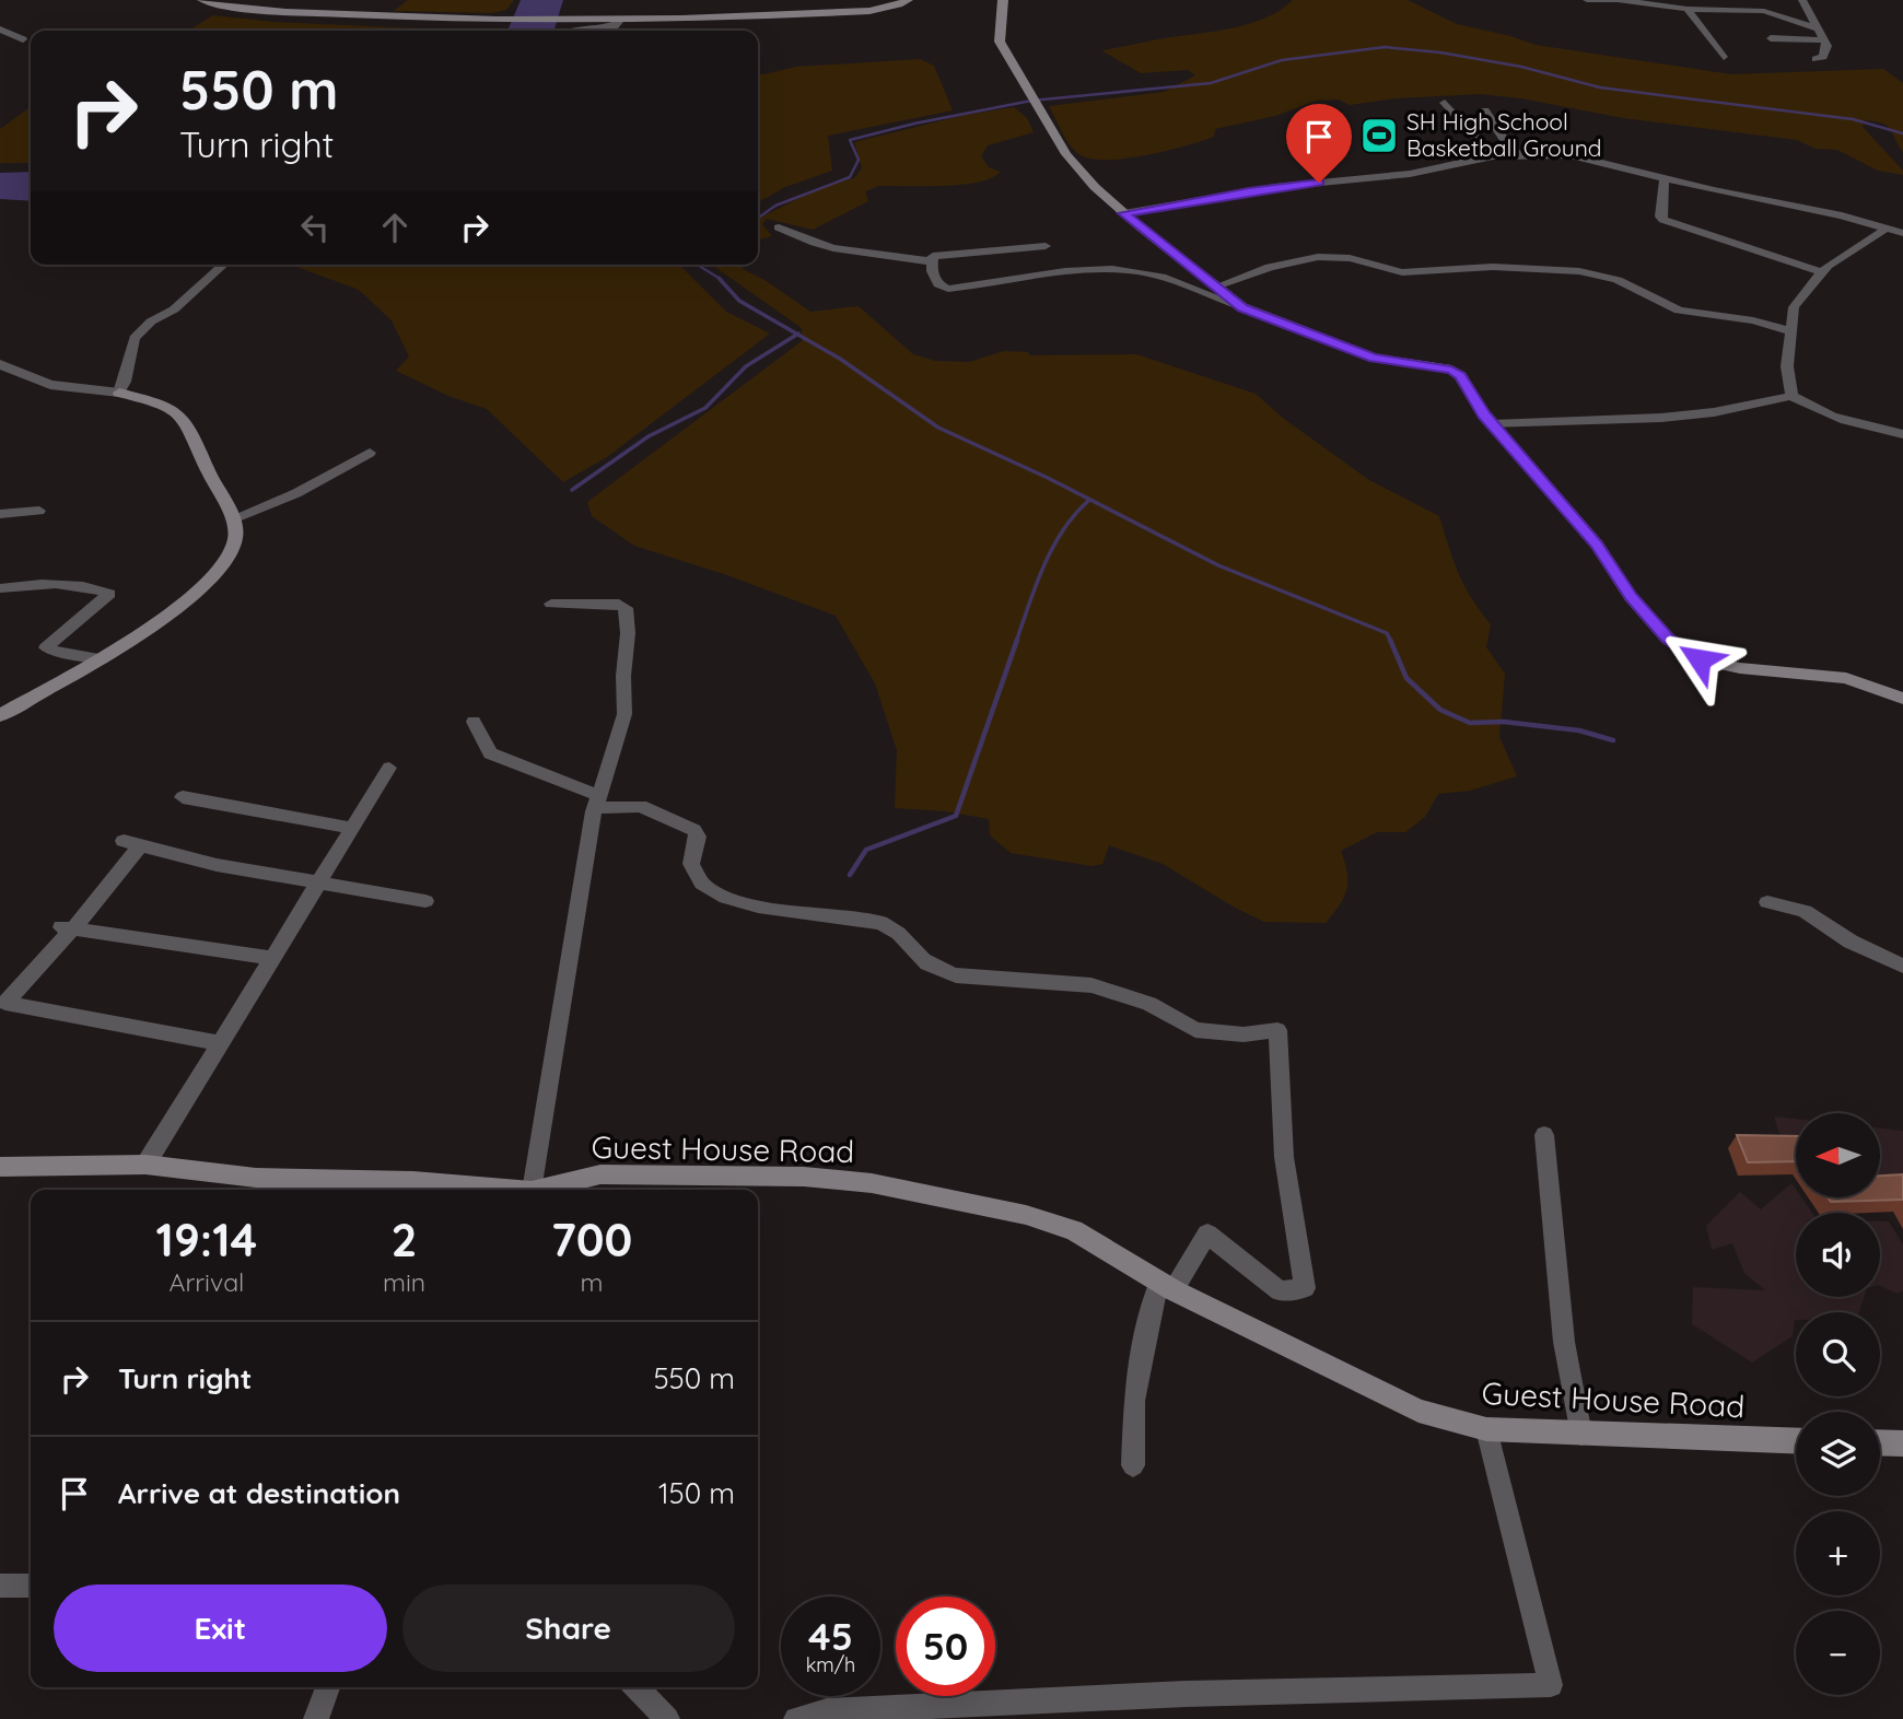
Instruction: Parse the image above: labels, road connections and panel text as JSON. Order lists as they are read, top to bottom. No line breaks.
{"streets":{"main road":["Guest House Road"]},"places":{"sports":["SH High School Basketball Ground"]},"north":"left","page":{"turn":["550 m","Turn right"],"map_buttons":["+","−"],"eta":["19:14","Arrival","2","min","700","m"],"list":[{"name":"Turn right","value":"550 m"},{"name":"Arrive at destination","value":"150 m"}],"buttons":["Exit","Share"],"speed":"45 km/h","limit":"50"}}
